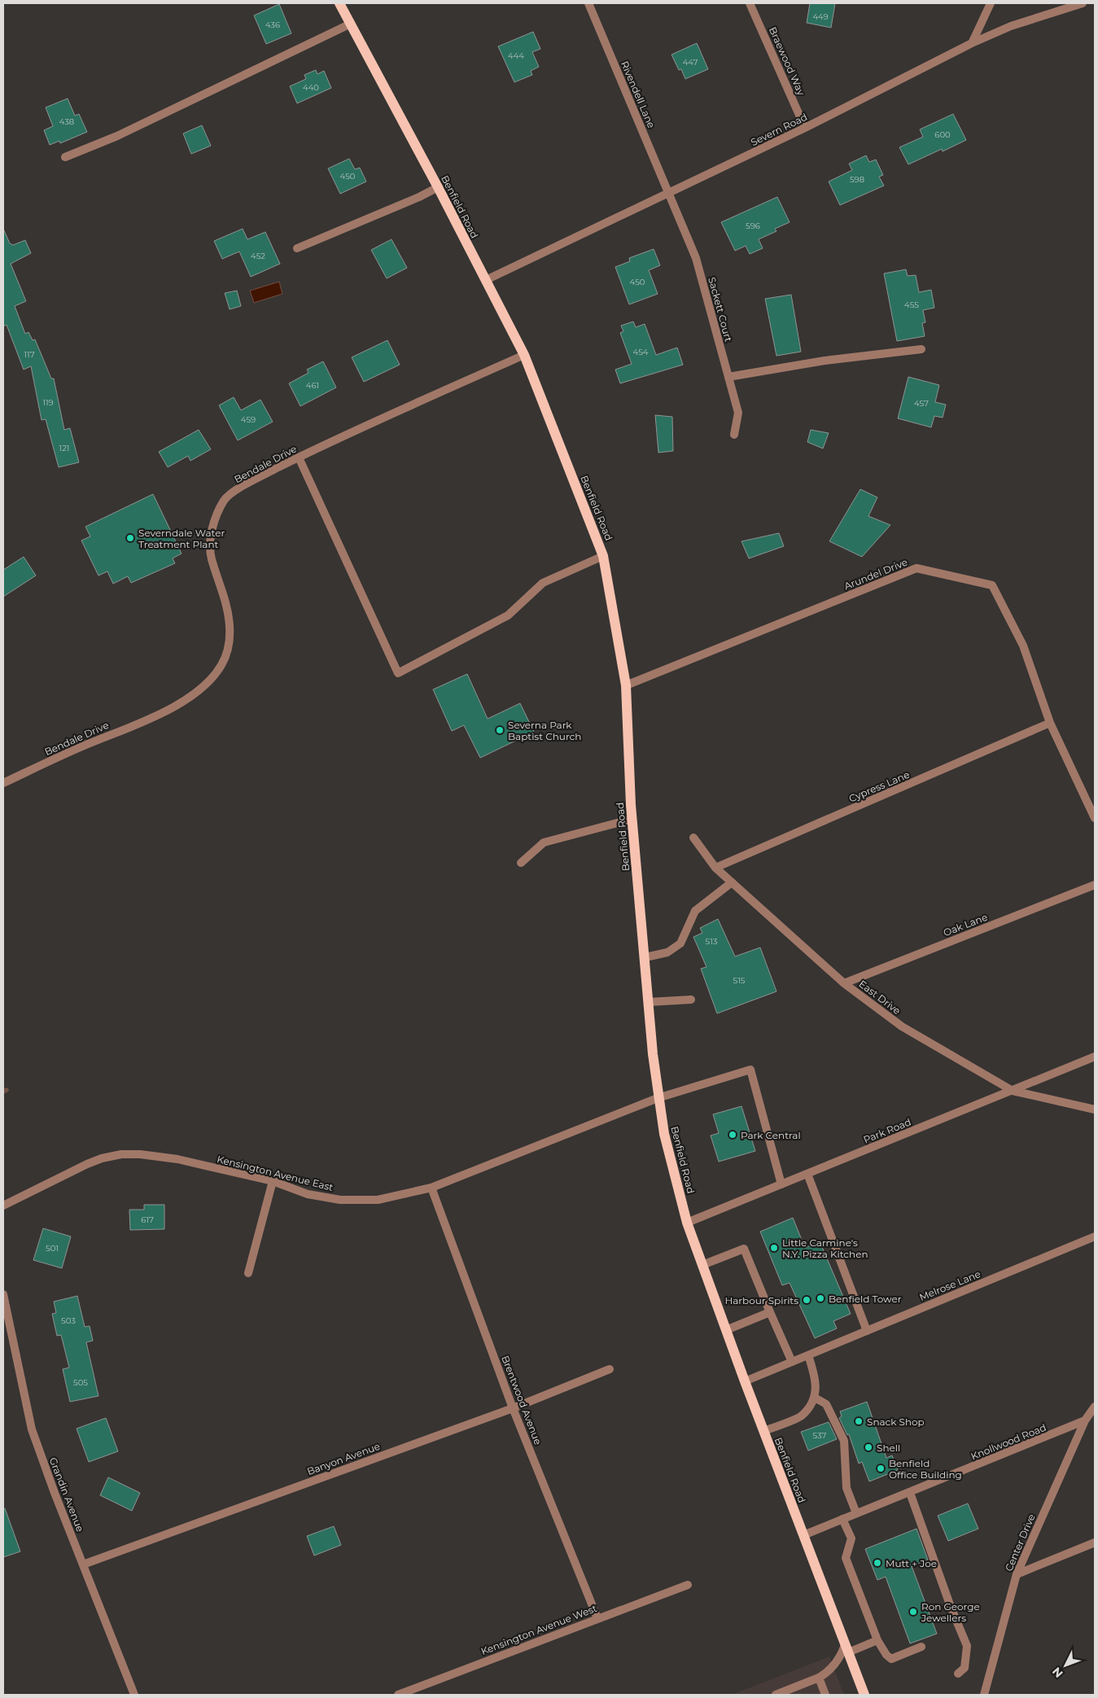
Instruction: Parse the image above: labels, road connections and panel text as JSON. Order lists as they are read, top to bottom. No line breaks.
{"streets":{"main road":["Benfield Road"],"street":["Braewood Way","Rivendell Lane","Severn Road","Sackett Court","Bendale Drive","Arundel Drive","Cypress Lane","Oak Lane","East Drive","Park Road","Kensington Avenue East","Melrose Lane","Brentwood Avenue","Knollwood Road","Banyon Avenue","Grandin Avenue","Center Drive","Kensington Avenue West"]},"crossings":[["Braewood Way","Severn Road"],["Rivendell Lane","Severn Road"],["Rivendell Lane","Sackett Court"],["Severn Road","Benfield Road"],["Severn Road","Sackett Court"],["Benfield Road","Bendale Drive"],["Benfield Road","Arundel Drive"],["Benfield Road","Park Road"],["Benfield Road","Kensington Avenue East"],["Benfield Road","Melrose Lane"],["Benfield Road","Knollwood Road"],["Arundel Drive","Cypress Lane"],["Cypress Lane","East Drive"],["Oak Lane","East Drive"],["East Drive","Park Road"],["Park Road","Kensington Avenue East"],["Kensington Avenue East","Brentwood Avenue"],["Brentwood Avenue","Banyon Avenue"],["Brentwood Avenue","Kensington Avenue West"],["Knollwood Road","Center Drive"],["Banyon Avenue","Grandin Avenue"]],"places":["Severndale Water Treatment Plant","Severna Park Baptist Church","Park Central","Little Carmine's N.Y. Pizza Kitchen","Benfield Tower","Harbour Spirits","Snack Shop","Shell","Benfield Office Building","Mutt + Joe","Ron George Jewellers"],"house_numbers":["449","436","444","447","440","438","600","450","598","596","452","450","455","454","117","461","119","457","459","121","513","515","617","501","503","505","537"],"north":"bottom left"}
